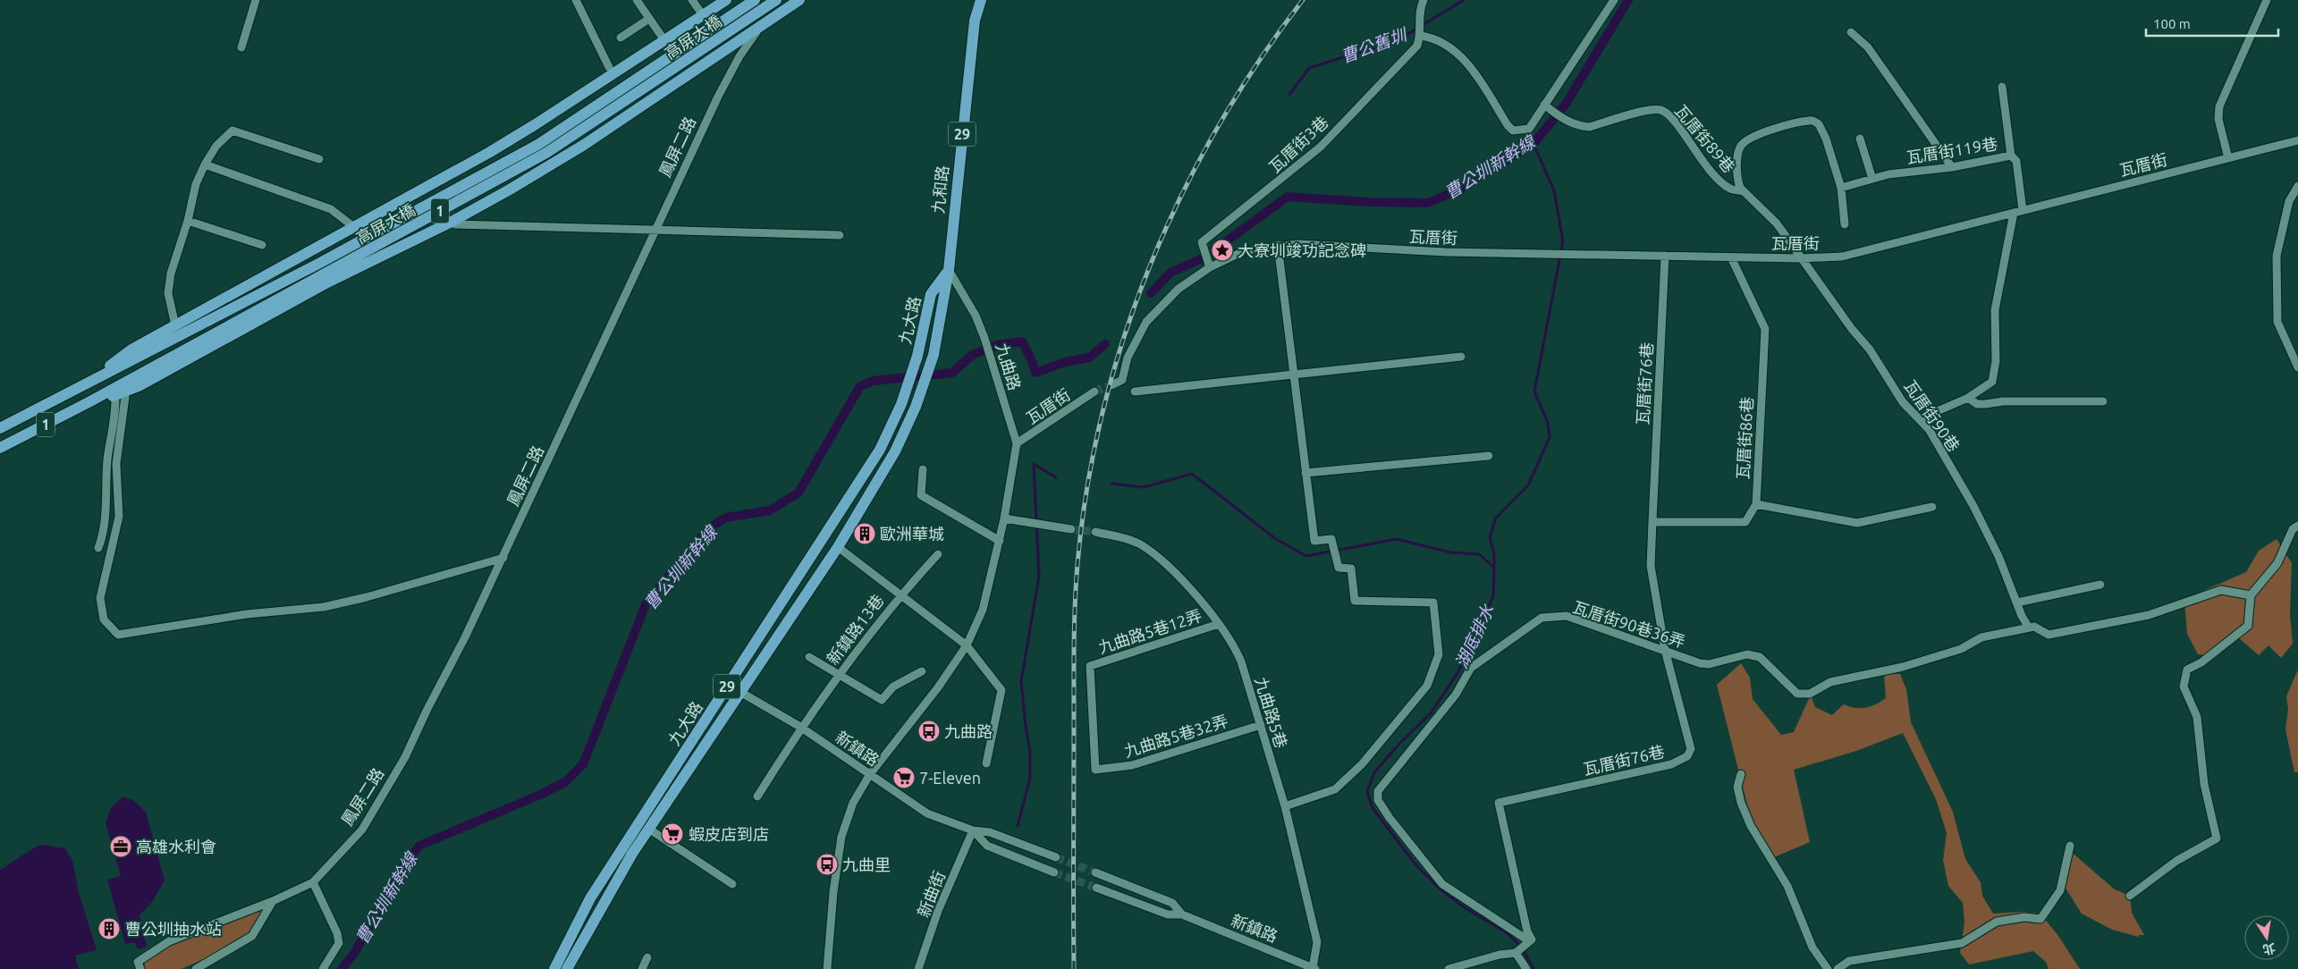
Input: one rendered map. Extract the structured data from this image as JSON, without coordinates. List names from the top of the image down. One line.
{"streets":{"main road":["高屏大橋","29","鳳屏二路","九和路","1","九大路"],"street":["瓦厝街89巷","瓦厝街3巷","瓦厝街119巷","瓦厝街","九曲路","瓦厝街76巷","瓦厝街90巷","瓦厝街86巷","瓦厝街90巷36弄","新鎮路13巷","九曲路5巷12弄","九曲路5巷","九曲路5巷32弄","新鎮路","新曲街"]},"crossings":[["高屏大橋","鳳屏二路"],["高屏大橋","1"],["瓦厝街89巷","瓦厝街119巷"],["瓦厝街89巷","瓦厝街"],["瓦厝街89巷","瓦厝街90巷"],["瓦厝街3巷","瓦厝街"],["瓦厝街119巷","瓦厝街"],["瓦厝街","九曲路"],["瓦厝街","瓦厝街76巷"],["瓦厝街","瓦厝街90巷"],["瓦厝街","瓦厝街86巷"],["九和路","九大路"],["九和路","九曲路"],["九大路","九曲路"],["九大路","新鎮路"],["九曲路","新鎮路"],["瓦厝街76巷","瓦厝街90巷36弄"],["瓦厝街90巷","瓦厝街90巷36弄"],["新鎮路13巷","新鎮路"],["九曲路5巷12弄","九曲路5巷"],["九曲路5巷12弄","九曲路5巷32弄"],["九曲路5巷","九曲路5巷32弄"],["九曲路5巷","新鎮路"],["新鎮路","新曲街"]],"water":["曹公舊圳","曹公圳新幹線","湖底排水"],"places":{"place":["大寮圳竣功記念碑"],"building":["歐洲華城","曹公圳抽水站"],"bus stop":["九曲路","九曲里"],"supermarket":["7-Eleven","蝦皮店到店"],"office":["高雄水利會"]},"scale_bar":"100 m","north":"bottom"}
